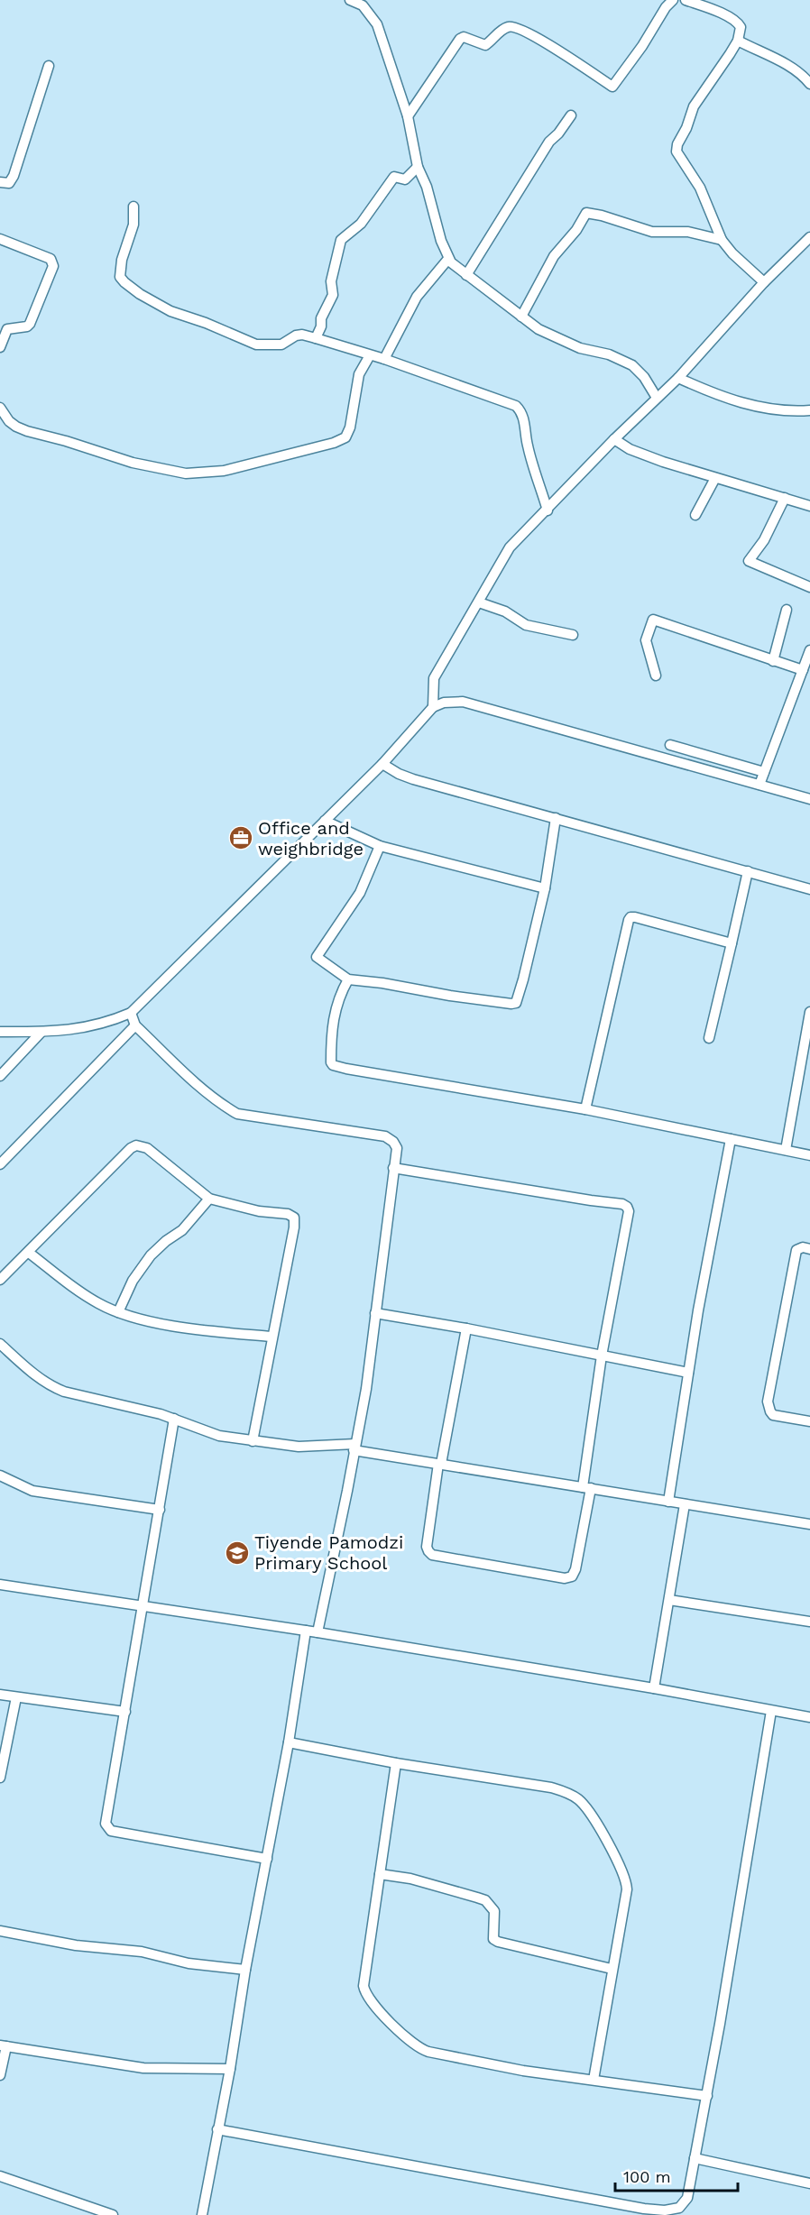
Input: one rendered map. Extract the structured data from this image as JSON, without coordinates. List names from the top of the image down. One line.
{"places":{"office":["Office and weighbridge"],"school or university":["Tiyende Pamodzi Primary School"]},"scale_bar":"100 m"}
